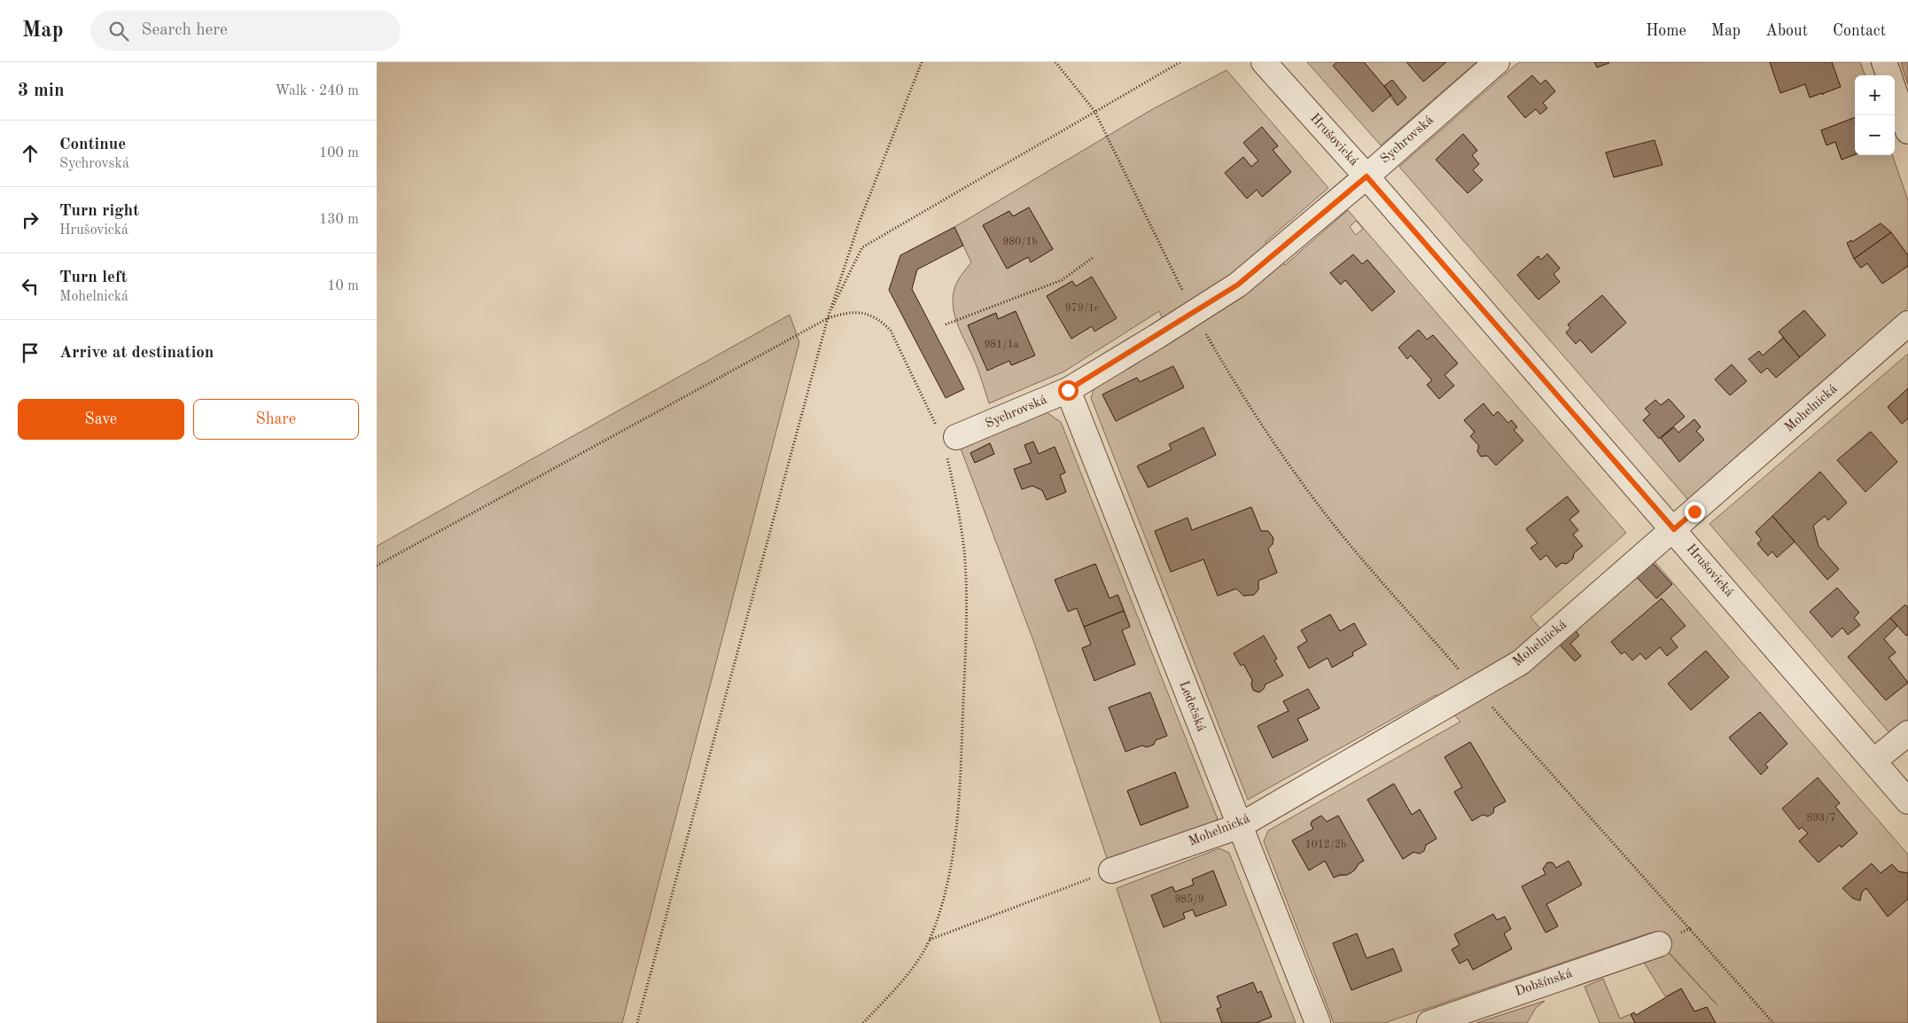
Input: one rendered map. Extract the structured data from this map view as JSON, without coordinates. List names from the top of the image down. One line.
{"streets":{"street":["Hrušovická","Sychrovská","Mohelnická","Ledečská","Dobšínská"]},"crossings":[["Hrušovická","Sychrovská"],["Hrušovická","Mohelnická"],["Sychrovská","Ledečská"],["Mohelnická","Ledečská"]],"house_numbers":["980/1b","979/1c","981/1a","893/7","1012/2b","985/9"],"page":{"header":"Map","search":"Search here","nav":["Home","Map","About","Contact"],"heading":["3 min","Walk · 240 m"],"map_buttons":["+","−"],"list":[["Continue","Sychrovská","100 m"],["Turn right","Hrušovická","130 m"],["Turn left","Mohelnická","10 m"],"Arrive at destination"],"buttons":["Save","Share"]}}
